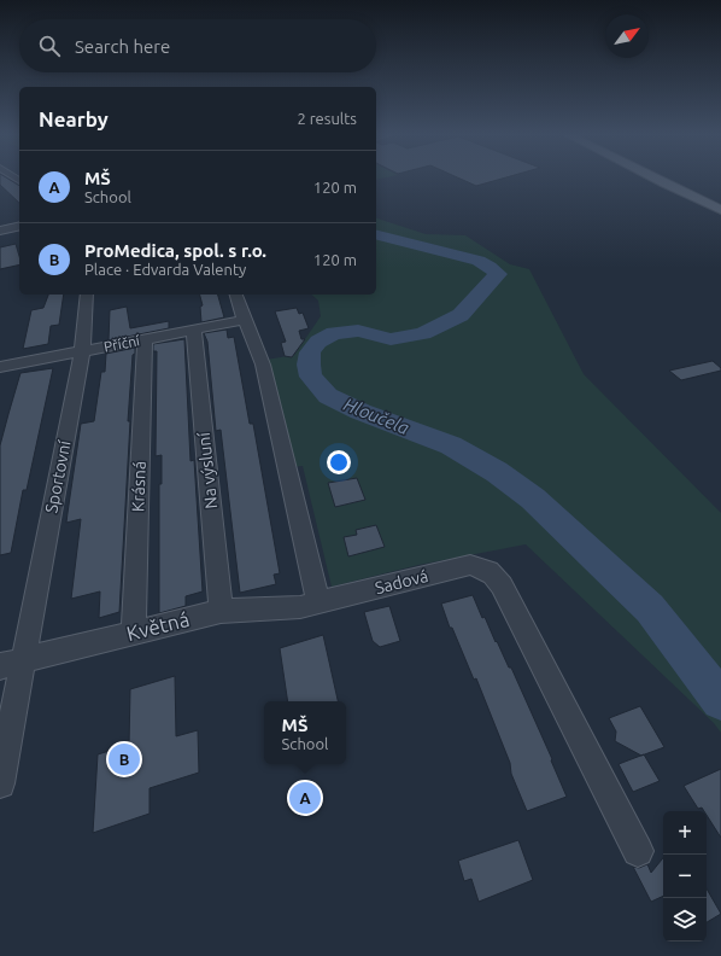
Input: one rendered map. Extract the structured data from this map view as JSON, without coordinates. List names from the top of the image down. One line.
{"streets":{"street":["Příční","Na výsluní","Sportovní","Krásná","Sadová","Květná"]},"crossings":[["Příční","Na výsluní"],["Příční","Sportovní"],["Příční","Krásná"],["Na výsluní","Květná"],["Sportovní","Květná"],["Krásná","Květná"],["Sadová","Květná"]],"water":["Hloučela"],"north":"top right","page":{"search":"Search here","heading":["Nearby","2 results"],"list":[{"mark":"A","name":"MŠ","note":"School","value":"120 m"},{"mark":"B","name":"ProMedica, spol. s r.o.","note":"Place · Edvarda Valenty","value":"120 m"}],"popup":["MŠ","School"],"pins":["B","A"],"map_buttons":["+","−"]}}
